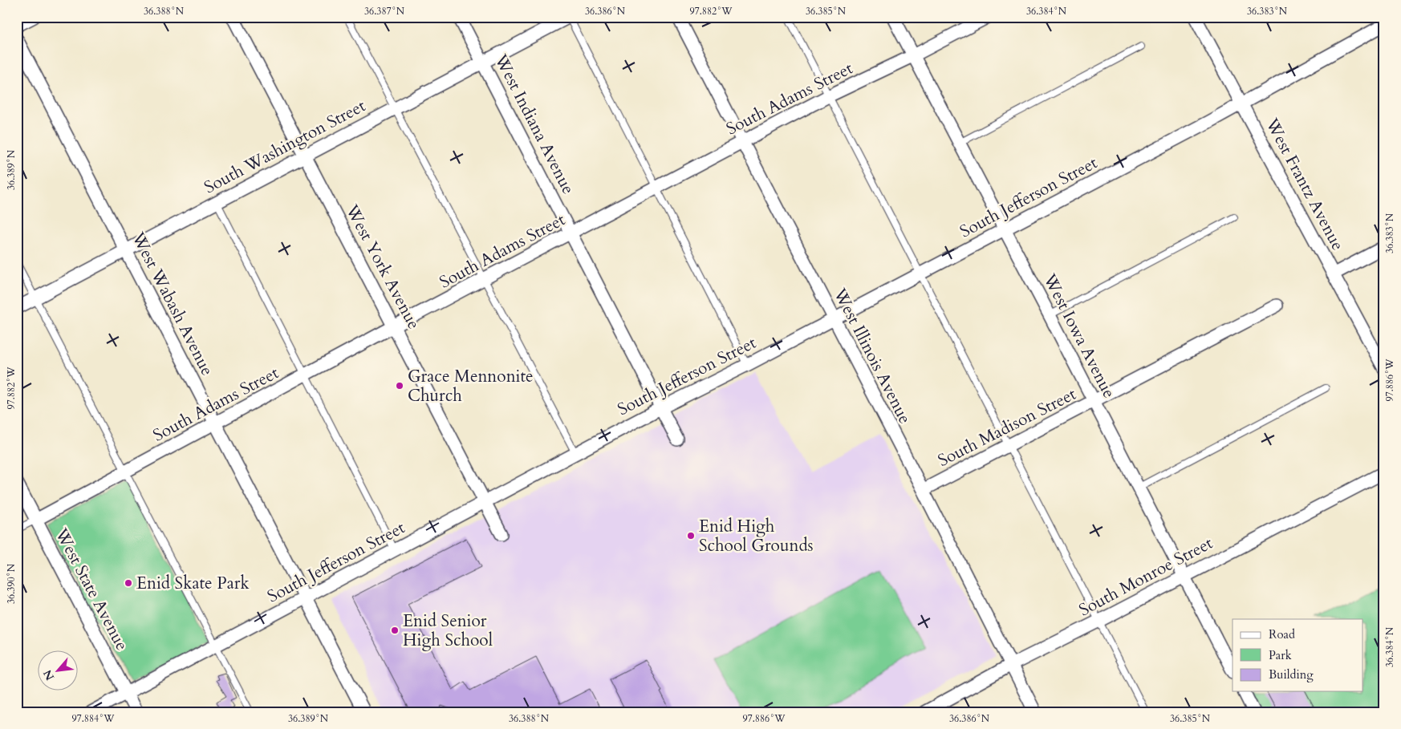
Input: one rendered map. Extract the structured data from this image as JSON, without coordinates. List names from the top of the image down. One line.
{"streets":{"street":["South Adams Street","West Indiana Avenue","South Washington Street","West Frantz Avenue","South Jefferson Street","West York Avenue","West Wabash Avenue","West Iowa Avenue","West Illinois Avenue","South Madison Street","South Monroe Street","West State Avenue"]},"crossings":[["South Adams Street","West Indiana Avenue"],["South Adams Street","West York Avenue"],["South Adams Street","West Wabash Avenue"],["South Adams Street","West Iowa Avenue"],["South Adams Street","West Illinois Avenue"],["South Adams Street","West State Avenue"],["West Indiana Avenue","South Washington Street"],["West Indiana Avenue","South Jefferson Street"],["South Washington Street","West York Avenue"],["South Washington Street","West Wabash Avenue"],["West Frantz Avenue","South Jefferson Street"],["South Jefferson Street","West York Avenue"],["South Jefferson Street","West Wabash Avenue"],["South Jefferson Street","West Iowa Avenue"],["South Jefferson Street","West Illinois Avenue"],["South Jefferson Street","West State Avenue"],["West Iowa Avenue","South Madison Street"],["West Iowa Avenue","South Monroe Street"],["West Illinois Avenue","South Madison Street"],["West Illinois Avenue","South Monroe Street"]],"places":["Grace Mennonite Church","Enid High School Grounds","Enid Skate Park","Enid Senior High School"],"legend":["Road","Park","Building"],"north":"bottom left","coordinates":["36.388°N","36.387°N","36.386°N","97.882°W","36.385°N","36.384°N","36.383°N","36.389°N","97.886°W","36.390°N","97.884°W"]}
